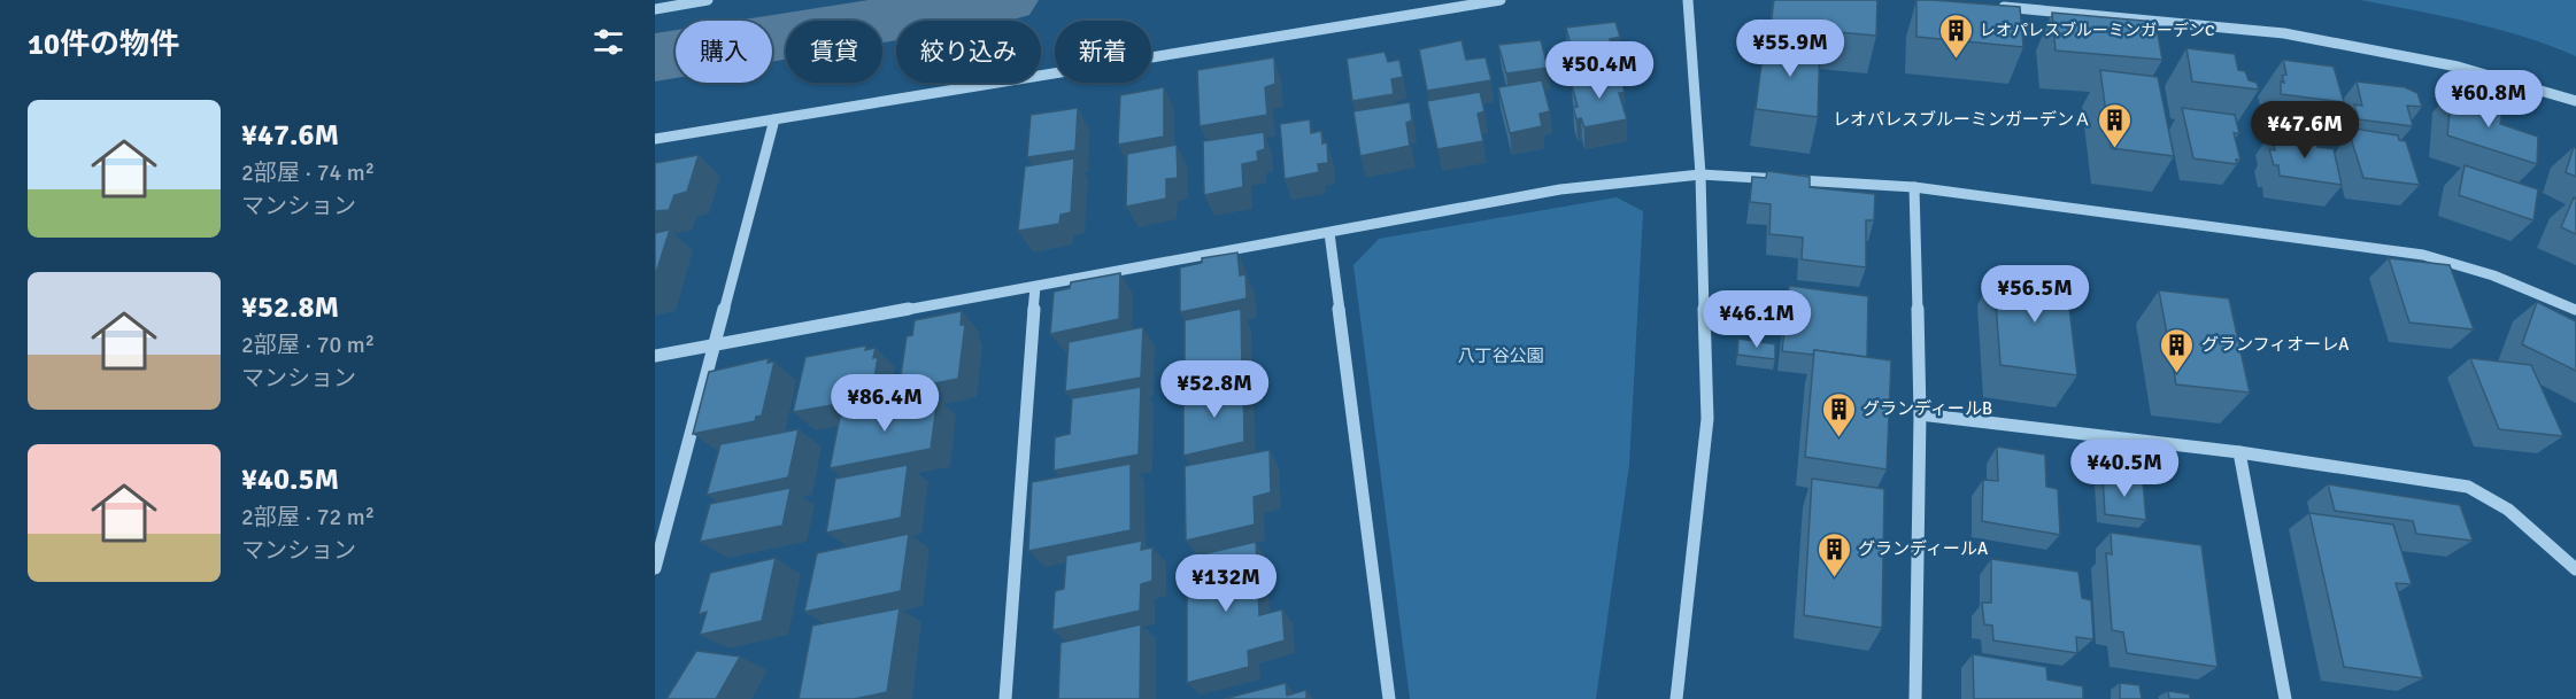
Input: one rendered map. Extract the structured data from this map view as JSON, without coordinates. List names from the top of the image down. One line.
{"parks":["八丁谷公園"],"places":{"building":["レオパレスブルーミンガーデンC","レオパレスブルーミンガーデンＡ","グランフィオーレA","グランディールB","グランディールA"]},"page":{"heading":"10件の物件","price":["¥55.9M","¥50.4M","¥60.8M","¥47.6M","¥56.5M","¥46.1M","¥52.8M","¥86.4M","¥40.5M","¥132M"],"chip":["購入","賃貸","絞り込み","新着"],"list":[{"name":"¥47.6M","note":"2部屋 · 74 m² · マンション"},{"name":"¥52.8M","note":"2部屋 · 70 m² · マンション"},{"name":"¥40.5M","note":"2部屋 · 72 m² · マンション"}]}}
